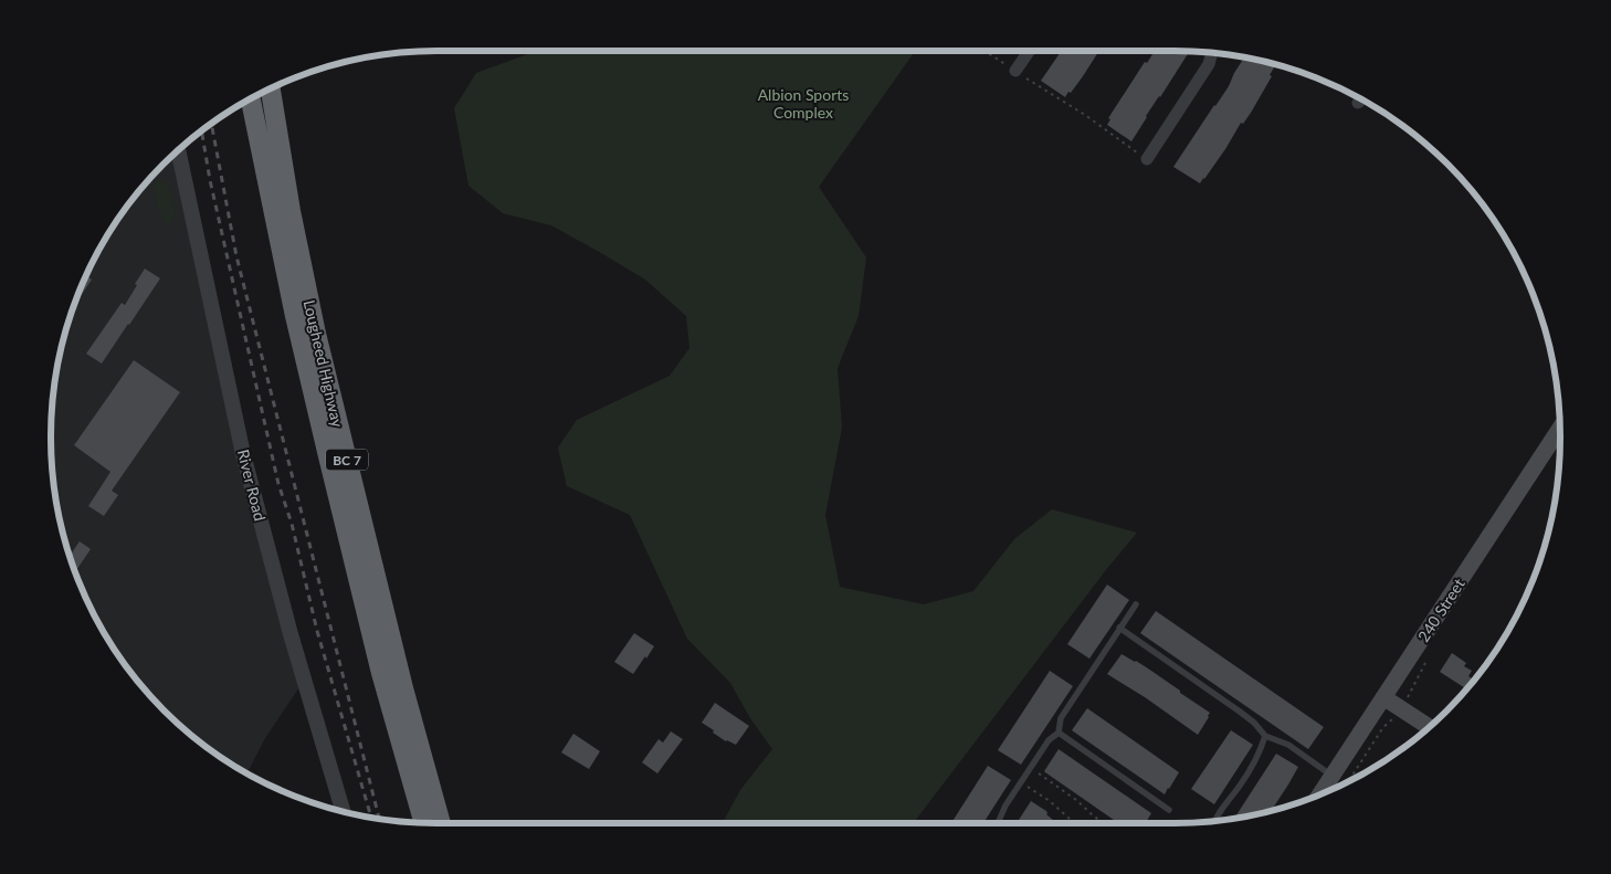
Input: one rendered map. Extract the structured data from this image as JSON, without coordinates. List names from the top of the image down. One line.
{"streets":{"highway":["Lougheed Highway","BC 7"],"main road":["240 Street"],"street":["River Road"]},"parks":["Albion Sports Complex"]}
